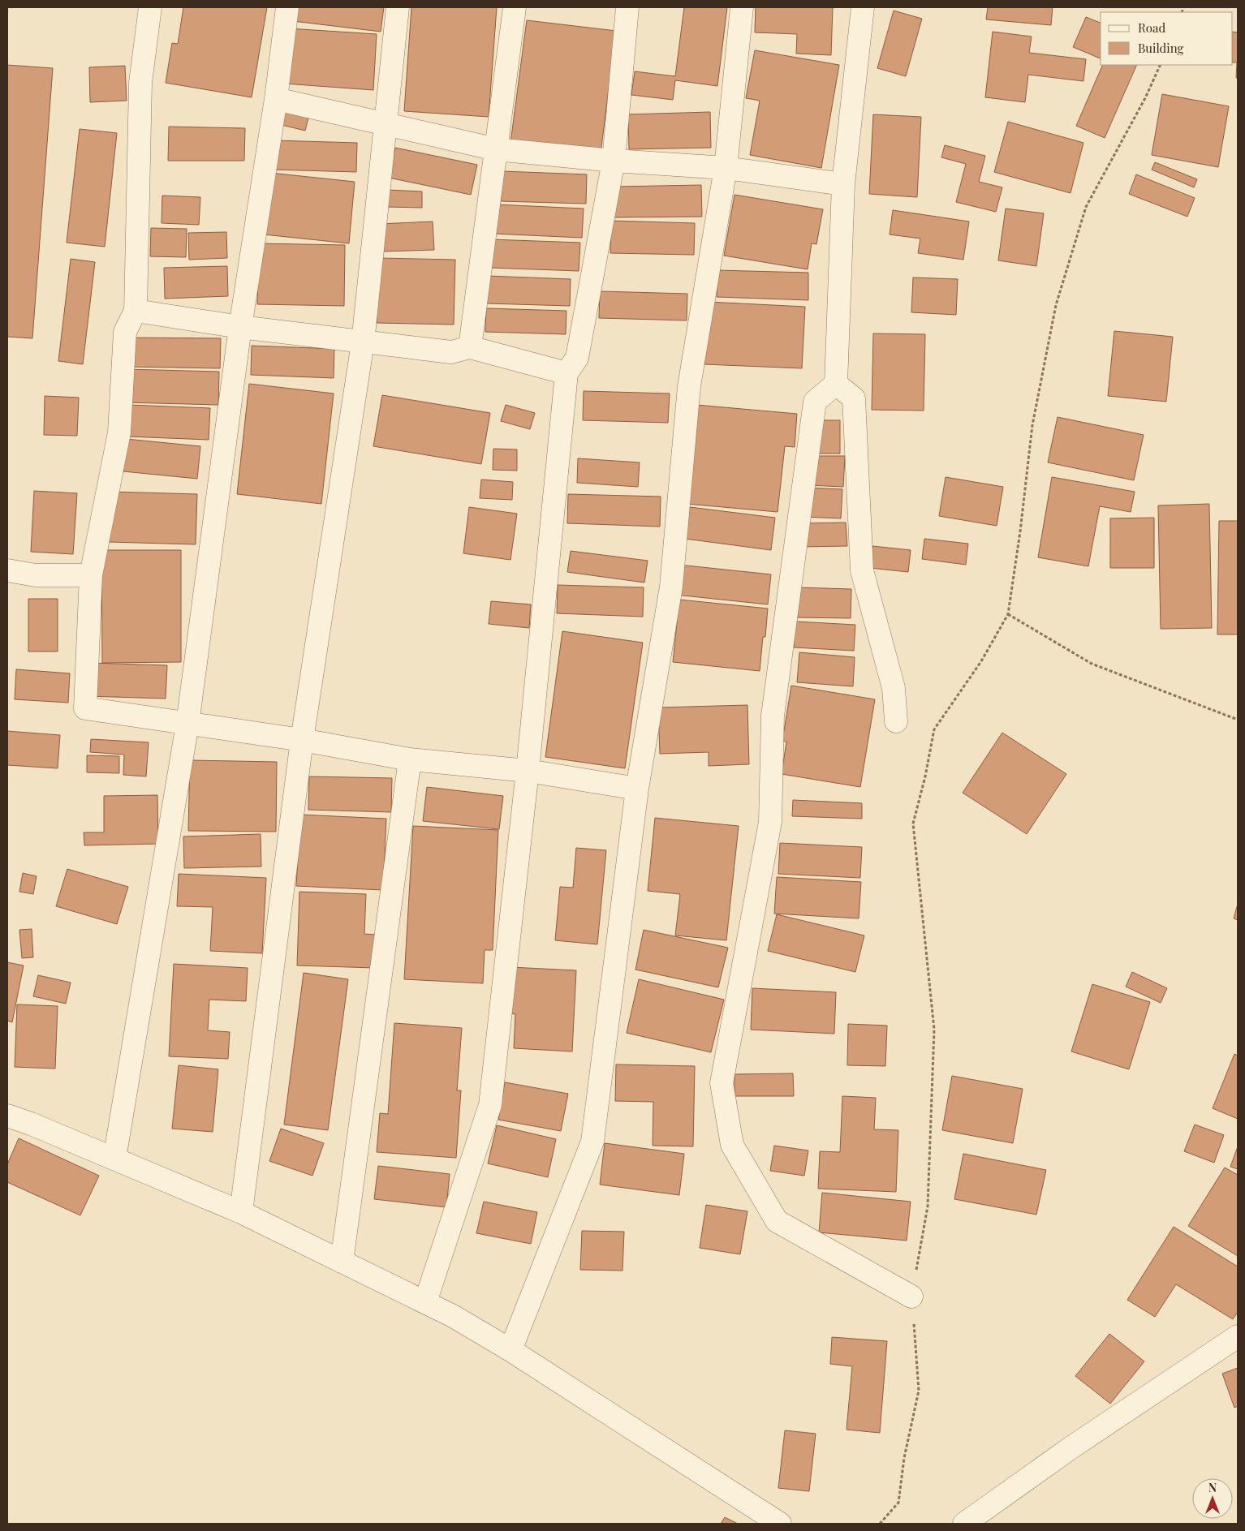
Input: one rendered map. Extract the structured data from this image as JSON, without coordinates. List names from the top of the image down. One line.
{"legend":["Road","Building"],"north":"top"}
